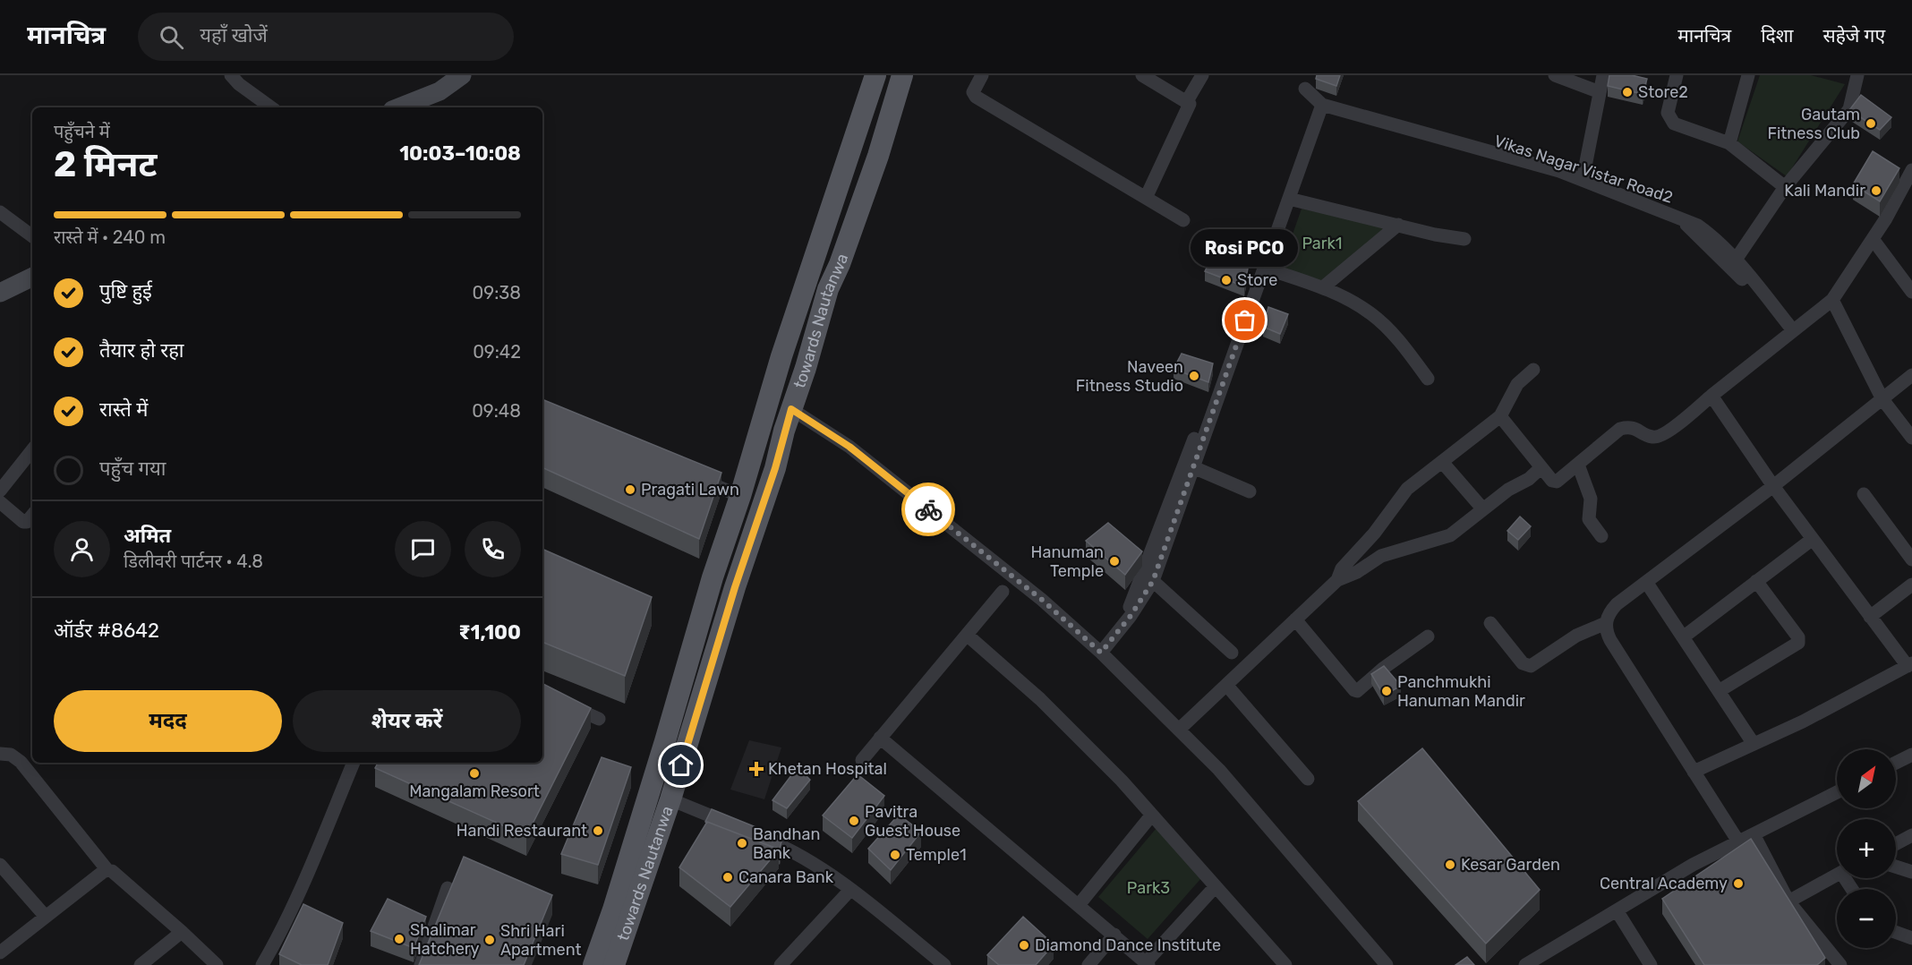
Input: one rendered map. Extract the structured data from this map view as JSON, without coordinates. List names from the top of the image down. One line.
{"streets":{"main road":["towards Nautanwa"],"street":["Vikas Nagar Vistar Road2"]},"parks":["Park1","Park3"],"places":{"other":["Store2","Gautam Fitness Club","Kali Mandir","Store","Rosi PCO","Naveen Fitness Studio","Pragati Lawn","Hanuman Temple","Panchmukhi Hanuman Mandir","Mangalam Resort","Pavitra Guest House","Handi Restaurant","Bandhan Bank","Temple1","Kesar Garden","Canara Bank","Central Academy","Shalimar Hatchery","Shri Hari Apartment","Diamond Dance Institute"],"health":["Khetan Hospital"]},"north":"top right","page":{"header":"मानचित्र","search":"यहाँ खोजें","nav":["मानचित्र","दिशा","सहेजे गए"],"heading":["2 मिनट","पहुँचने में","10:03–10:08"],"panel":["अमित","डिलीवरी पार्टनर · 4.8","ऑर्डर #8642","₹1,100"],"bar":"रास्ते में · 240 m","bubble":"Rosi PCO","list":[["पुष्टि हुई","09:38"],["तैयार हो रहा","09:42"],["रास्ते में","09:48"],"पहुँच गया"],"buttons":["मदद","शेयर करें"],"map_buttons":["+","−"]}}
